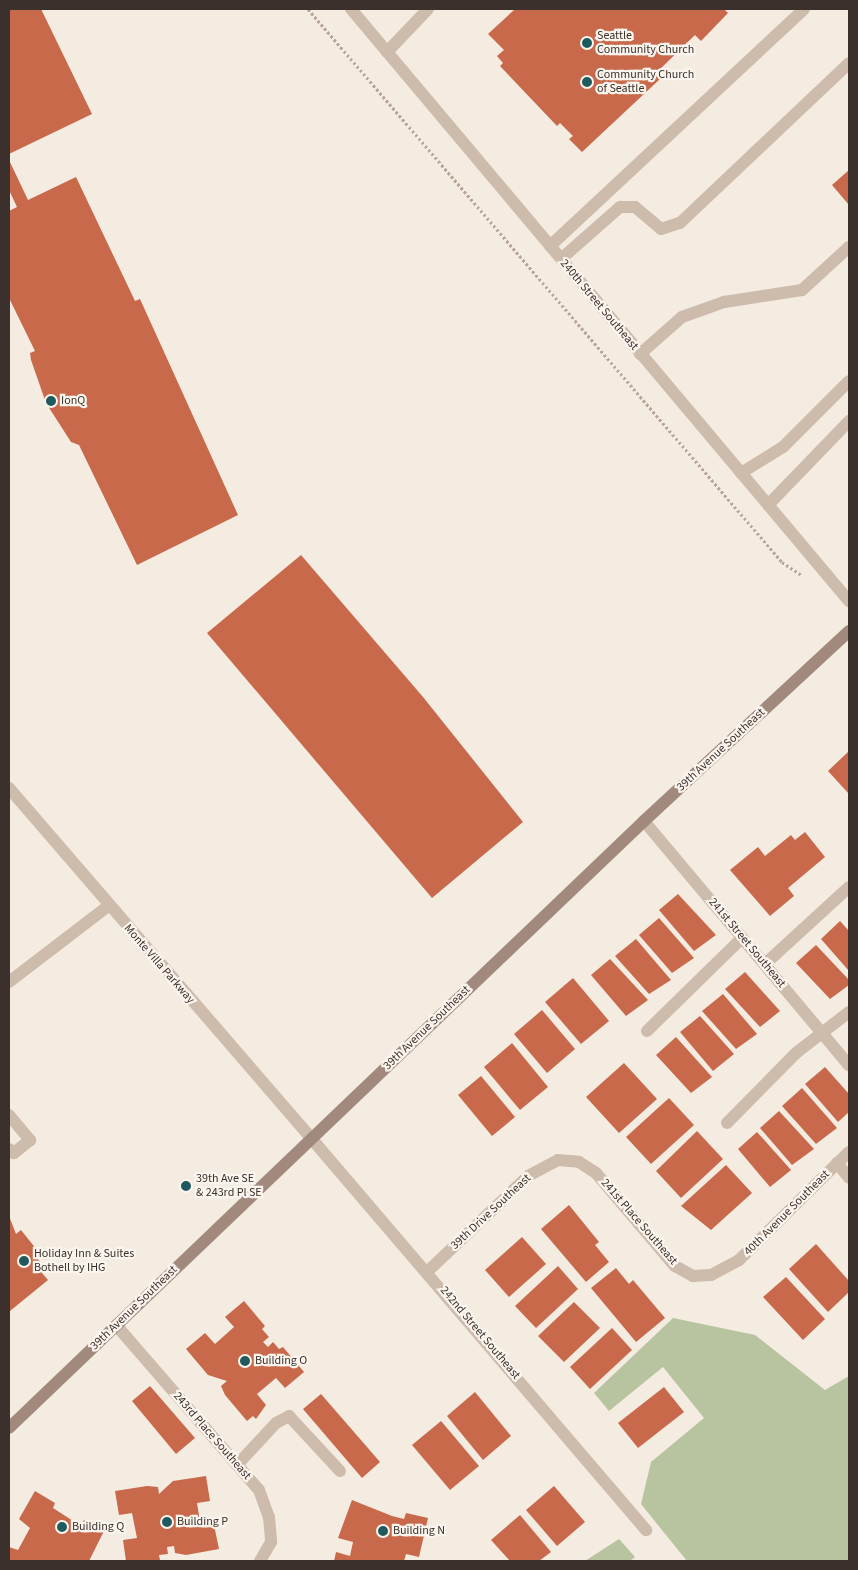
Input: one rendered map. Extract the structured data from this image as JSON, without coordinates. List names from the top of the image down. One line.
{"streets":{"main road":["39th Avenue Southeast"],"street":["240th Street Southeast","241st Street Southeast","Monte Villa Parkway","39th Drive Southeast","40th Avenue Southeast","241st Place Southeast","242nd Street Southeast","243rd Place Southeast"]},"crossings":[["39th Avenue Southeast","241st Street Southeast"],["39th Avenue Southeast","Monte Villa Parkway"],["39th Avenue Southeast","242nd Street Southeast"],["39th Avenue Southeast","243rd Place Southeast"],["Monte Villa Parkway","242nd Street Southeast"],["39th Drive Southeast","241st Place Southeast"],["39th Drive Southeast","242nd Street Southeast"],["40th Avenue Southeast","241st Place Southeast"]],"places":["Seattle Community Church","Community Church of Seattle","IonQ","39th Ave SE & 243rd Pl SE","Holiday Inn & Suites Bothell by IHG","Building O","Building P","Building Q","Building N"]}
